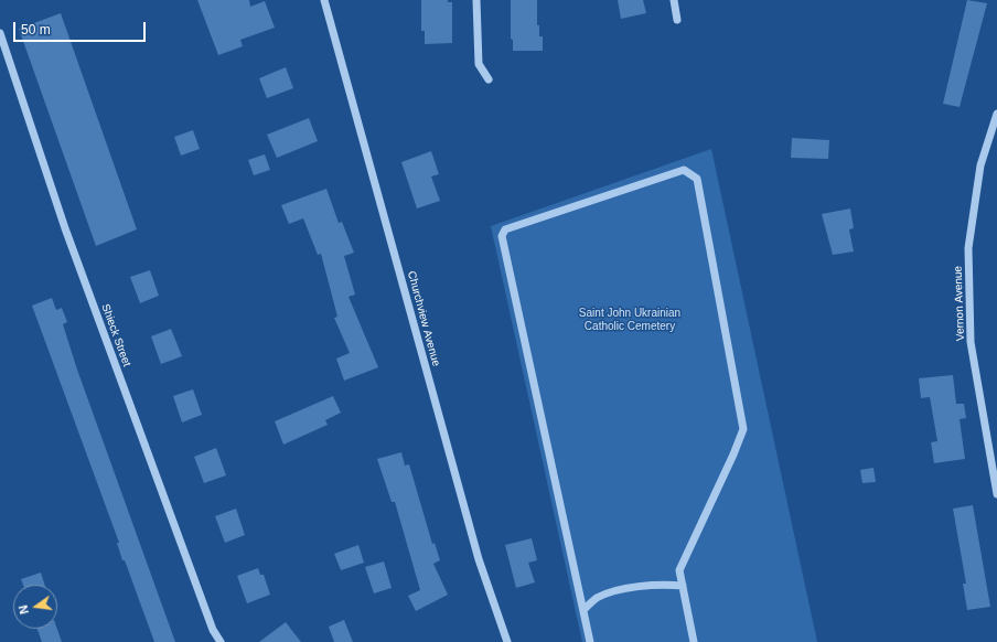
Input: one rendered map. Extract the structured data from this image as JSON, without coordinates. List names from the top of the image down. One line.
{"streets":{"street":["Vernon Avenue","Churchview Avenue","Shieck Street"]},"parks":["Saint John Ukrainian Catholic Cemetery"],"scale_bar":"50 m","north":"left"}
